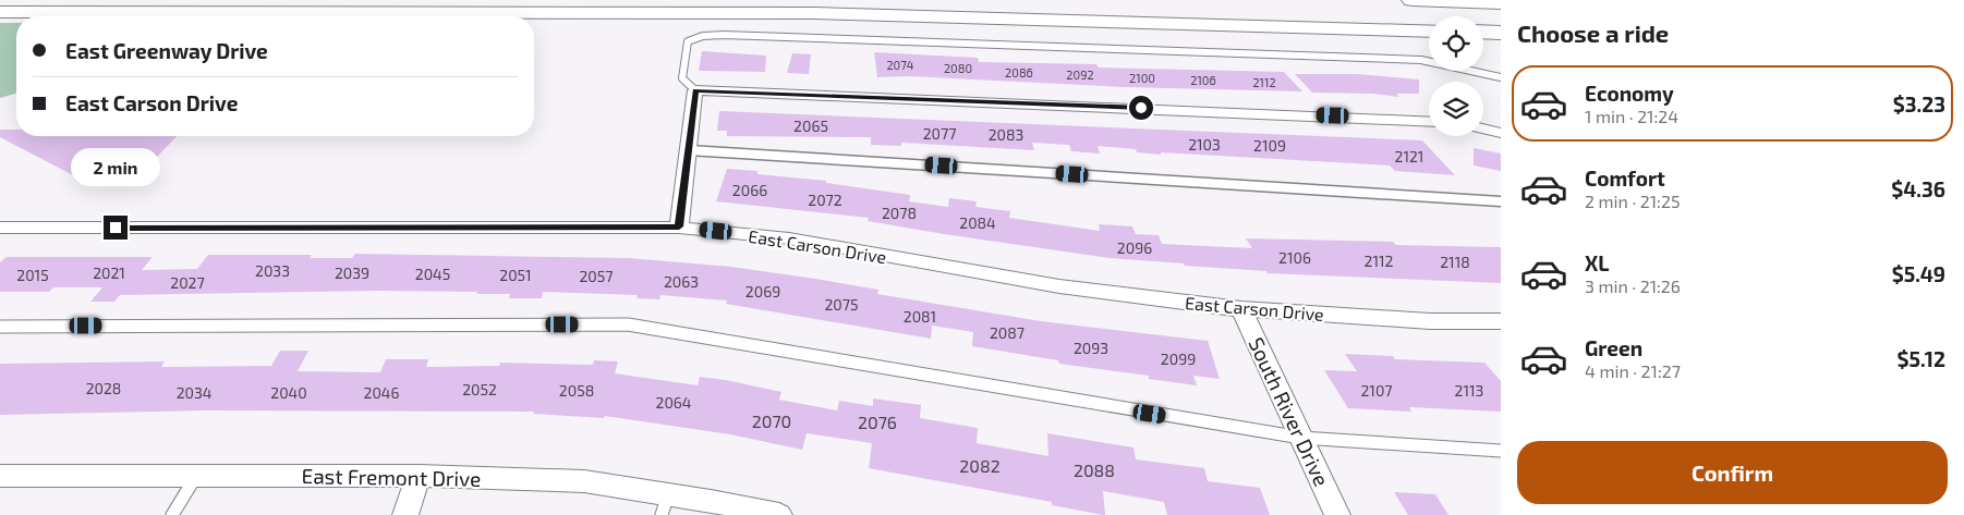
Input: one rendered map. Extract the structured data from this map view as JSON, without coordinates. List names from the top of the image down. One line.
{"streets":{"street":["East Carson Drive","South River Drive","East Fremont Drive"]},"crossings":[["East Carson Drive","South River Drive"]],"house_numbers":["2074","2080","2086","2092","2100","2106","2112","2065","2077","2083","2103","2109","2121","2066","2072","2078","2084","2096","2106","2112","2118","2033","2021","2039","2045","2015","2051","2057","2063","2027","2069","2075","2081","2087","2093","2099","2028","2052","2058","2107","2113","2034","2040","2046","2064","2070","2076","2082","2088"],"page":{"heading":"Choose a ride","banner":["East Greenway Drive","East Carson Drive"],"list":[{"name":"Economy","note":"1 min · 21:24","value":"$3.23"},{"name":"Comfort","note":"2 min · 21:25","value":"$4.36"},{"name":"XL","note":"3 min · 21:26","value":"$5.49"},{"name":"Green","note":"4 min · 21:27","value":"$5.12"}],"bubble":"2 min","buttons":"Confirm"}}
